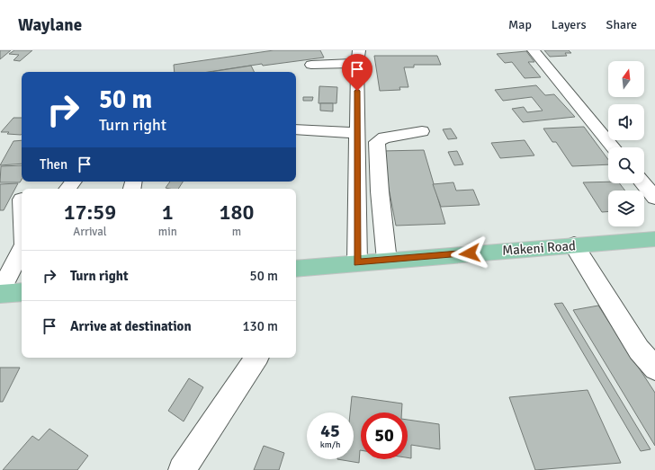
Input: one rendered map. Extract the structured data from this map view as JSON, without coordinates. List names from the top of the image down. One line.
{"streets":{"main road":["Makeni Road"]},"north":"top","page":{"header":"Waylane","nav":["Map","Layers","Share"],"turn":["50 m","Turn right"],"then":"Then","eta":["17:59","Arrival","1","min","180","m"],"list":[{"name":"Turn right","value":"50 m"},{"name":"Arrive at destination","value":"130 m"}],"speed":"45 km/h","limit":"50"}}
